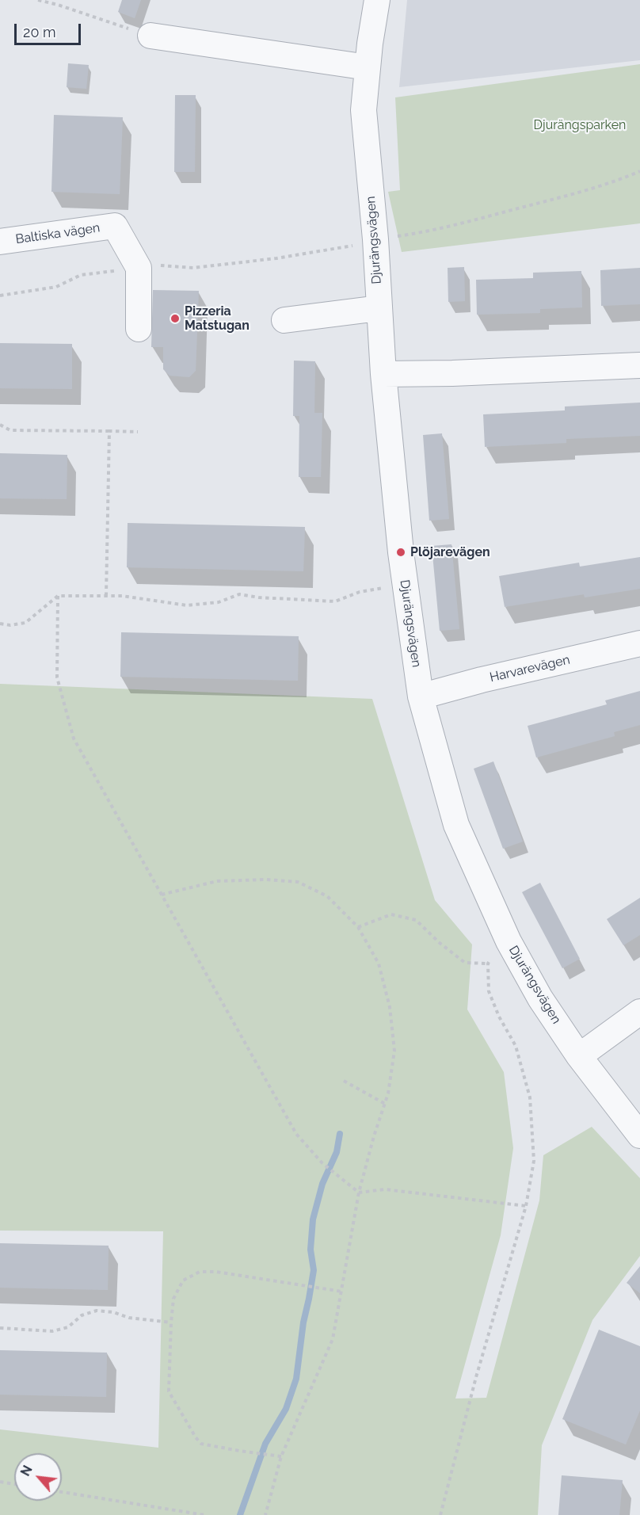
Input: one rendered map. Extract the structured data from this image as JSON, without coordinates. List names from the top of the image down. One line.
{"streets":{"street":["Baltiska vägen","Djurängsvägen","Harvarevägen"]},"crossings":[["Djurängsvägen","Harvarevägen"]],"parks":["Djurängsparken"],"places":["Pizzeria Matstugan","Plöjarevägen"],"scale_bar":"20 m","north":"top left"}
